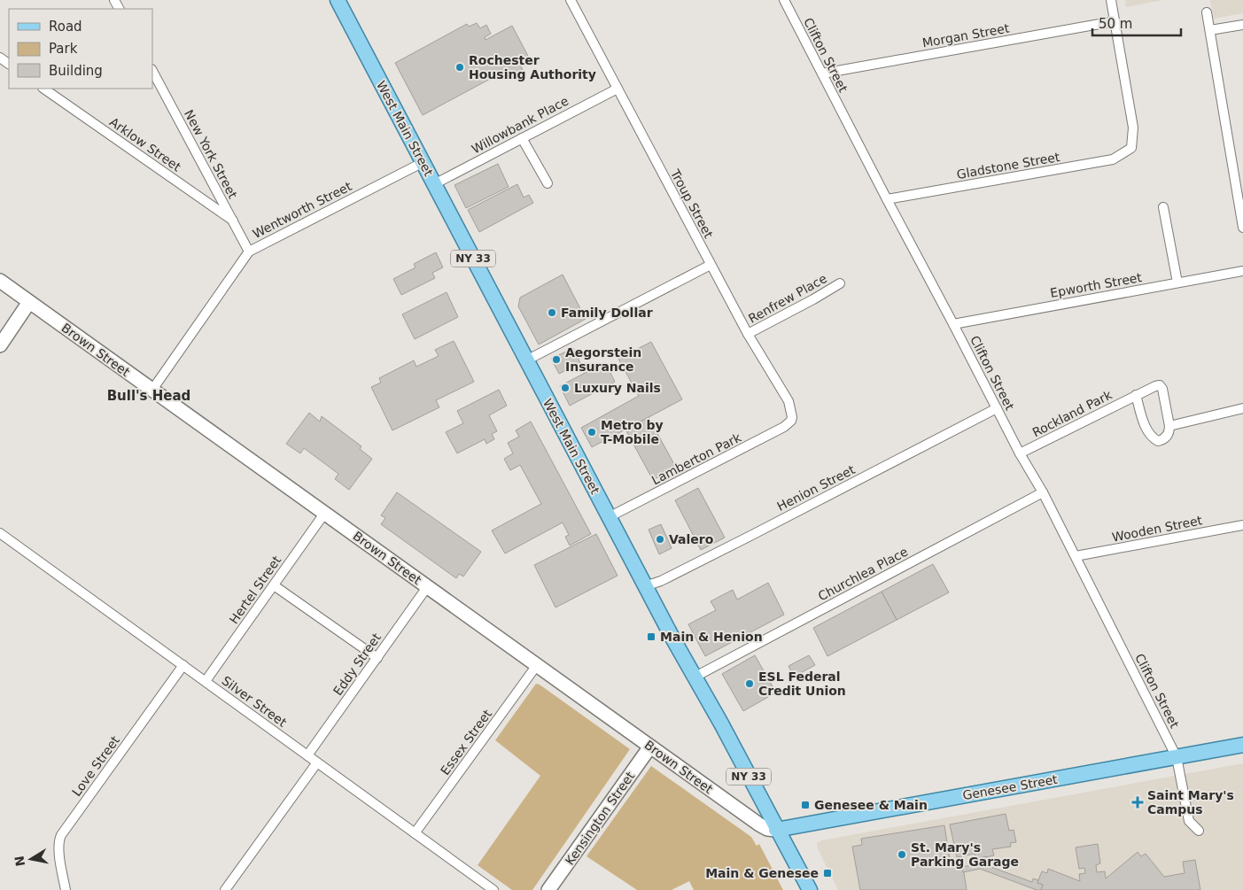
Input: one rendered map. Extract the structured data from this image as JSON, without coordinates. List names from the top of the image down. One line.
{"streets":{"main road":["West Main Street","NY 33","Brown Street","Genesee Street","Kensington Street"],"street":["Morgan Street","Clifton Street","Willowbank Place","Arklow Street","New York Street","Gladstone Street","Troup Street","Wentworth Street","Epworth Street","Renfrew Place","Rockland Park","Lamberton Park","Henion Street","Wooden Street","Churchlea Place","Hertel Street","Eddy Street","Silver Street","Essex Street","Love Street"]},"crossings":[["Morgan Street","Clifton Street"],["Morgan Street","Gladstone Street"],["Clifton Street","Gladstone Street"],["Clifton Street","Epworth Street"],["Clifton Street","Rockland Park"],["Clifton Street","Henion Street"],["Clifton Street","Wooden Street"],["Clifton Street","Churchlea Place"],["Clifton Street","Genesee Street"],["Willowbank Place","West Main Street"],["Willowbank Place","Troup Street"],["West Main Street","Wentworth Street"],["West Main Street","Brown Street"],["West Main Street","Lamberton Park"],["West Main Street","Henion Street"],["West Main Street","Churchlea Place"],["West Main Street","Genesee Street"],["Arklow Street","New York Street"],["New York Street","Wentworth Street"],["Troup Street","Renfrew Place"],["Troup Street","Lamberton Park"],["Wentworth Street","Brown Street"],["Brown Street","Hertel Street"],["Brown Street","Eddy Street"],["Brown Street","Essex Street"],["Brown Street","Genesee Street"],["Brown Street","Kensington Street"],["Hertel Street","Silver Street"],["Eddy Street","Silver Street"],["Silver Street","Essex Street"],["Silver Street","Love Street"]],"districts":["Bull's Head"],"places":{"other":["Rochester Housing Authority","Family Dollar","Aegorstein Insurance","Luxury Nails","Metro by T-Mobile","Valero","ESL Federal Credit Union","St. Mary's Parking Garage"],"transit":["Main & Henion","Genesee & Main","Main & Genesee"],"health":["Saint Mary's Campus"]},"legend":["Road","Park","Building"],"scale_bar":"50 m","north":"left"}
